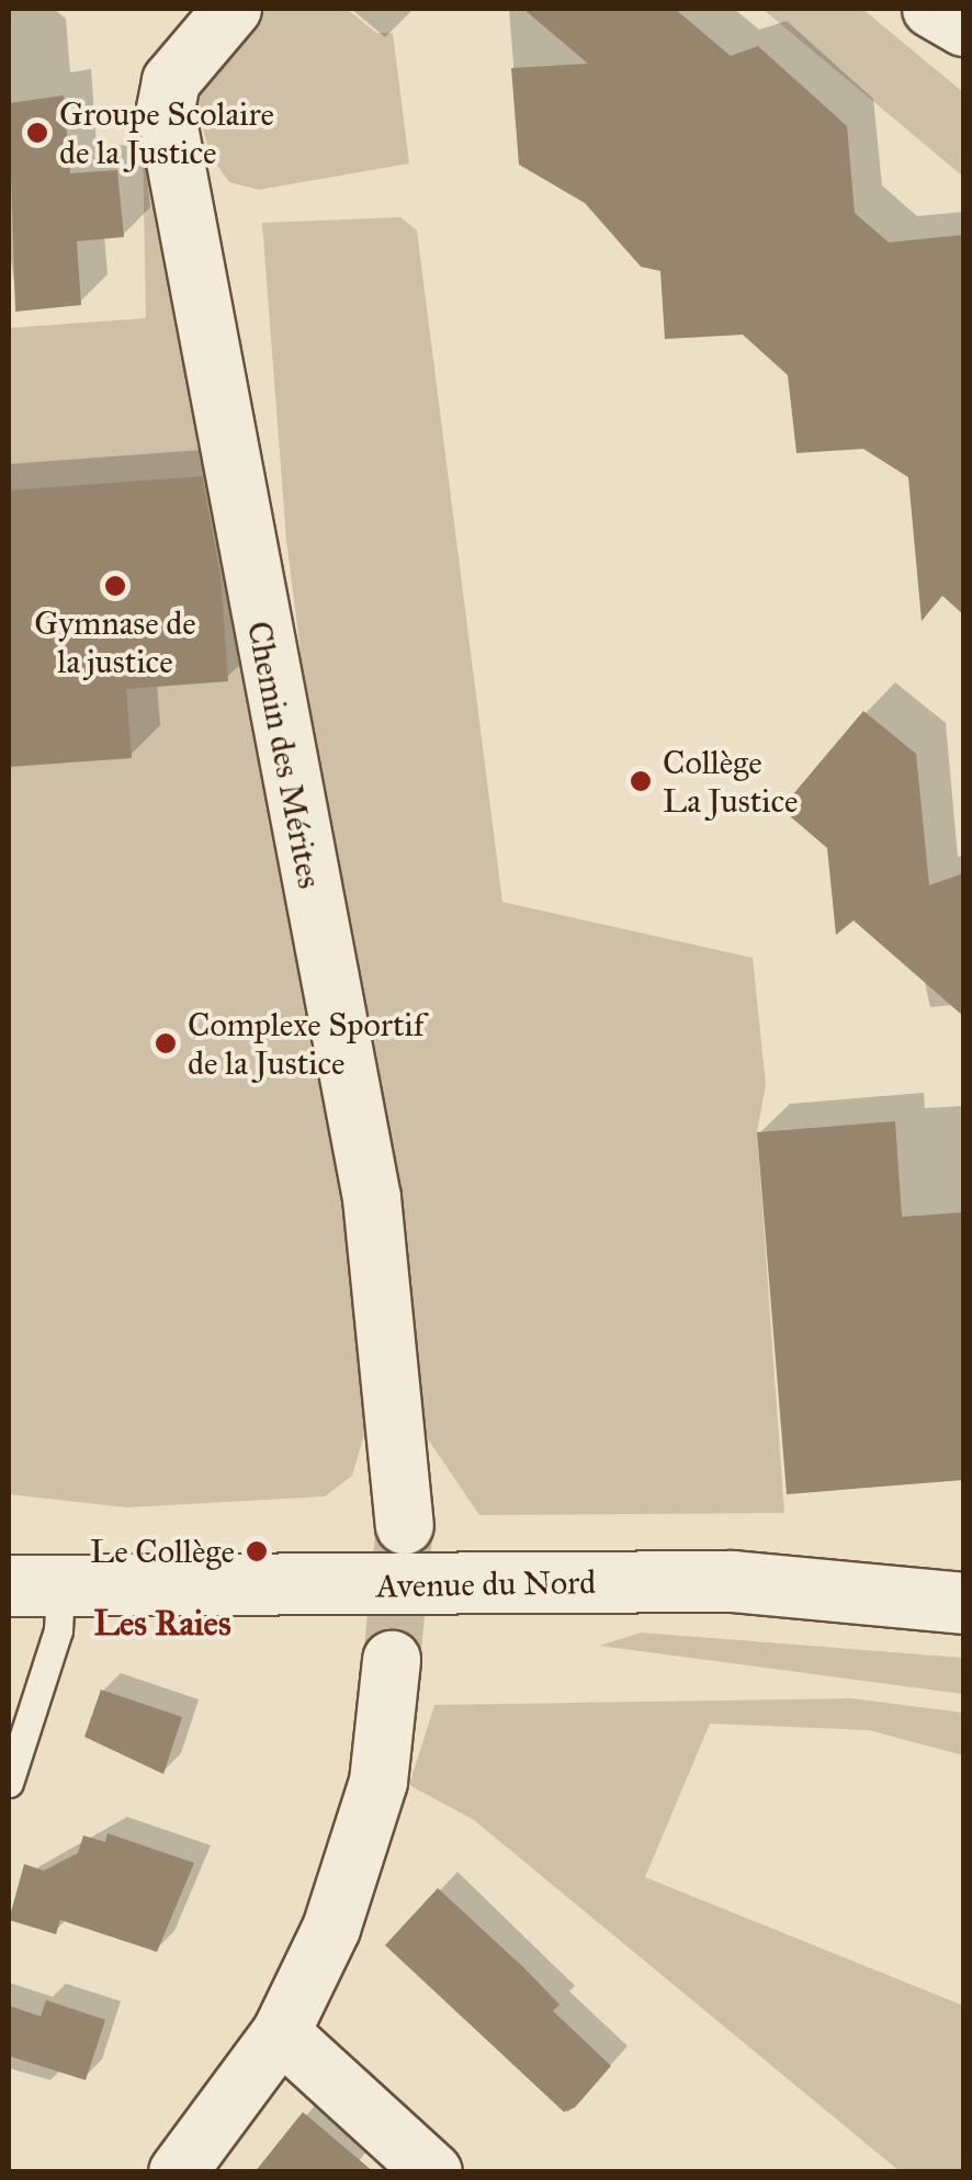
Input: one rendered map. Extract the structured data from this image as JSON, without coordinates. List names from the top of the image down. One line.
{"streets":{"street":["Chemin des Mérites","Avenue du Nord"]},"districts":["Les Raies"],"places":["Groupe Scolaire de la Justice","Gymnase de la justice","Collège La Justice","Complexe Sportif de la Justice","Le Collège"]}
